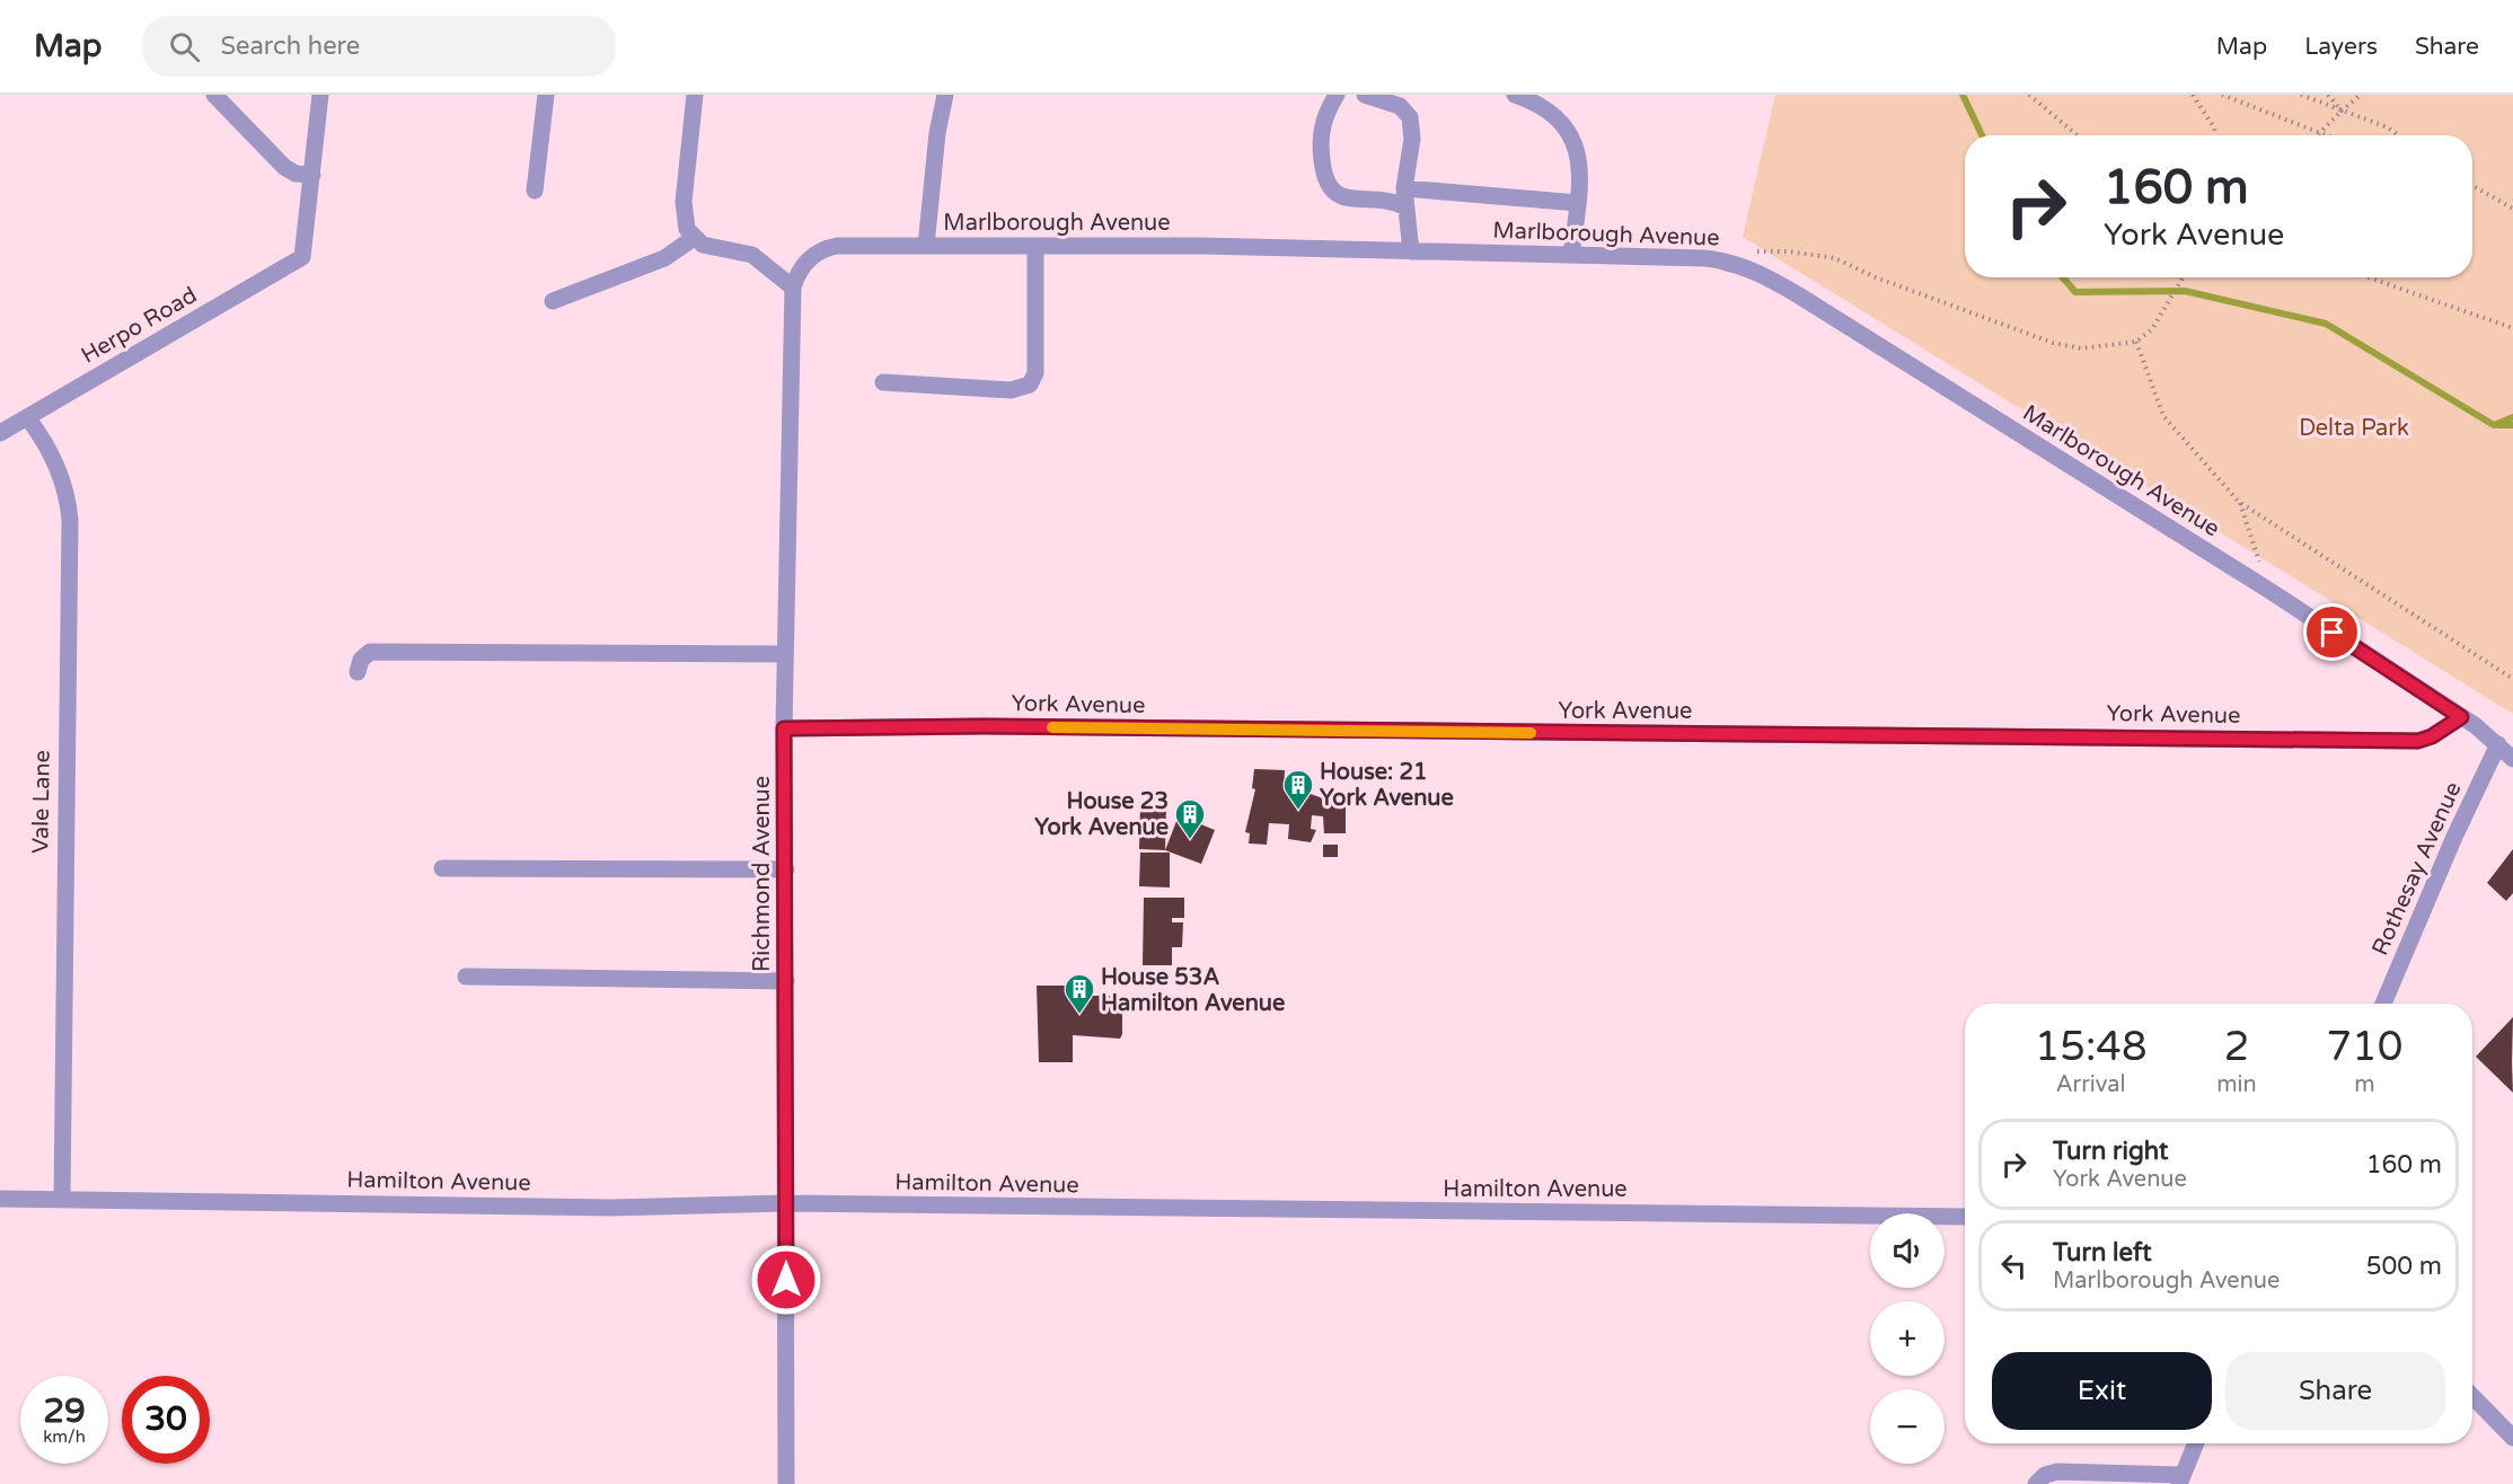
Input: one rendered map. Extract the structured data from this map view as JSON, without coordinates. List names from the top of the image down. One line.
{"streets":{"street":["Marlborough Avenue","Herpo Road","York Avenue","Vale Lane","Rothesay Avenue","Richmond Avenue","Hamilton Avenue"]},"crossings":[["Marlborough Avenue","York Avenue"],["Marlborough Avenue","Rothesay Avenue"],["Marlborough Avenue","Richmond Avenue"],["Herpo Road","Vale Lane"],["York Avenue","Richmond Avenue"],["Vale Lane","Hamilton Avenue"],["Richmond Avenue","Hamilton Avenue"]],"parks":["Delta Park"],"places":{"building":["House: 21 York Avenue","House 23 York Avenue","House 53A Hamilton Avenue"]},"page":{"header":"Map","search":"Search here","nav":["Map","Layers","Share"],"turn":["160 m","York Avenue"],"eta":["15:48","Arrival","2","min","710","m"],"list":[{"name":"Turn right","note":"York Avenue","value":"160 m"},{"name":"Turn left","note":"Marlborough Avenue","value":"500 m"}],"map_buttons":["+","−"],"buttons":["Exit","Share"],"speed":"29 km/h","limit":"30"}}
